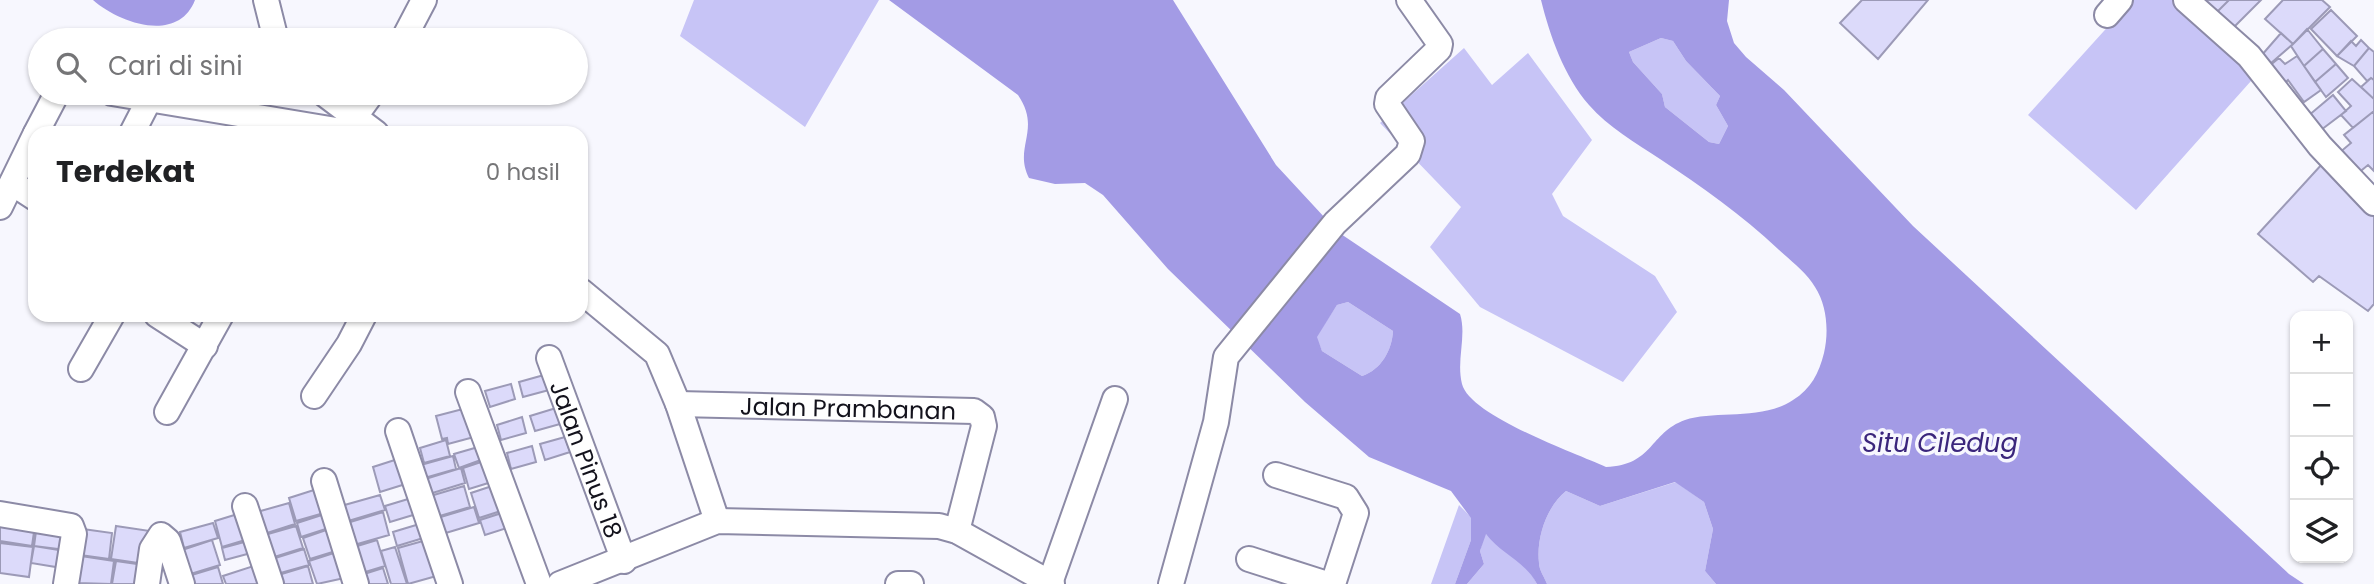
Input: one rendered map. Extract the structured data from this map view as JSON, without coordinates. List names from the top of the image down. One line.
{"streets":{"street":["Jalan Prambanan","Jalan Pinus 18"]},"water":["Situ Ciledug"],"page":{"search":"Cari di sini","heading":["Terdekat","0 hasil"],"map_buttons":["+","−"]}}
